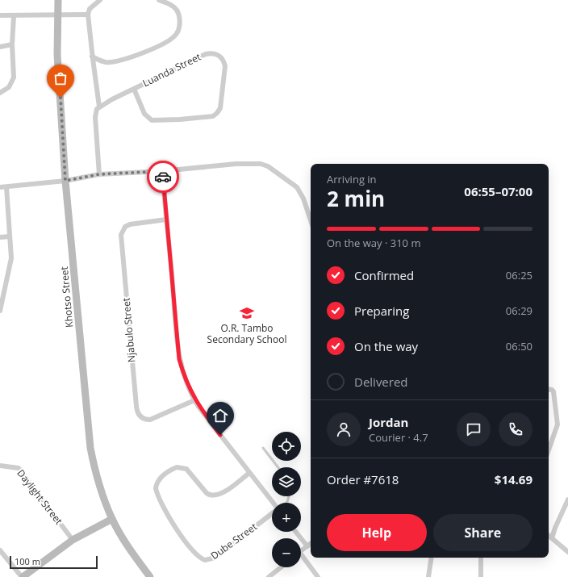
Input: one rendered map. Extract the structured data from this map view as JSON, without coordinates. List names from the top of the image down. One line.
{"streets":{"street":["Luanda Street","Khotso Street","Njabulo Street","Daylight Street","Dube Street"]},"places":{"school or university":["O.R. Tambo Secondary School"]},"scale_bar":"100 m","page":{"heading":["2 min","Arriving in","06:55–07:00"],"panel":["Jordan","Courier · 4.7","Order #7618","$14.69"],"bar":"On the way · 310 m","list":[["Confirmed","06:25"],["Preparing","06:29"],["On the way","06:50"],"Delivered"],"map_buttons":["+","−"],"buttons":["Help","Share"],"scale":"100 m"}}
